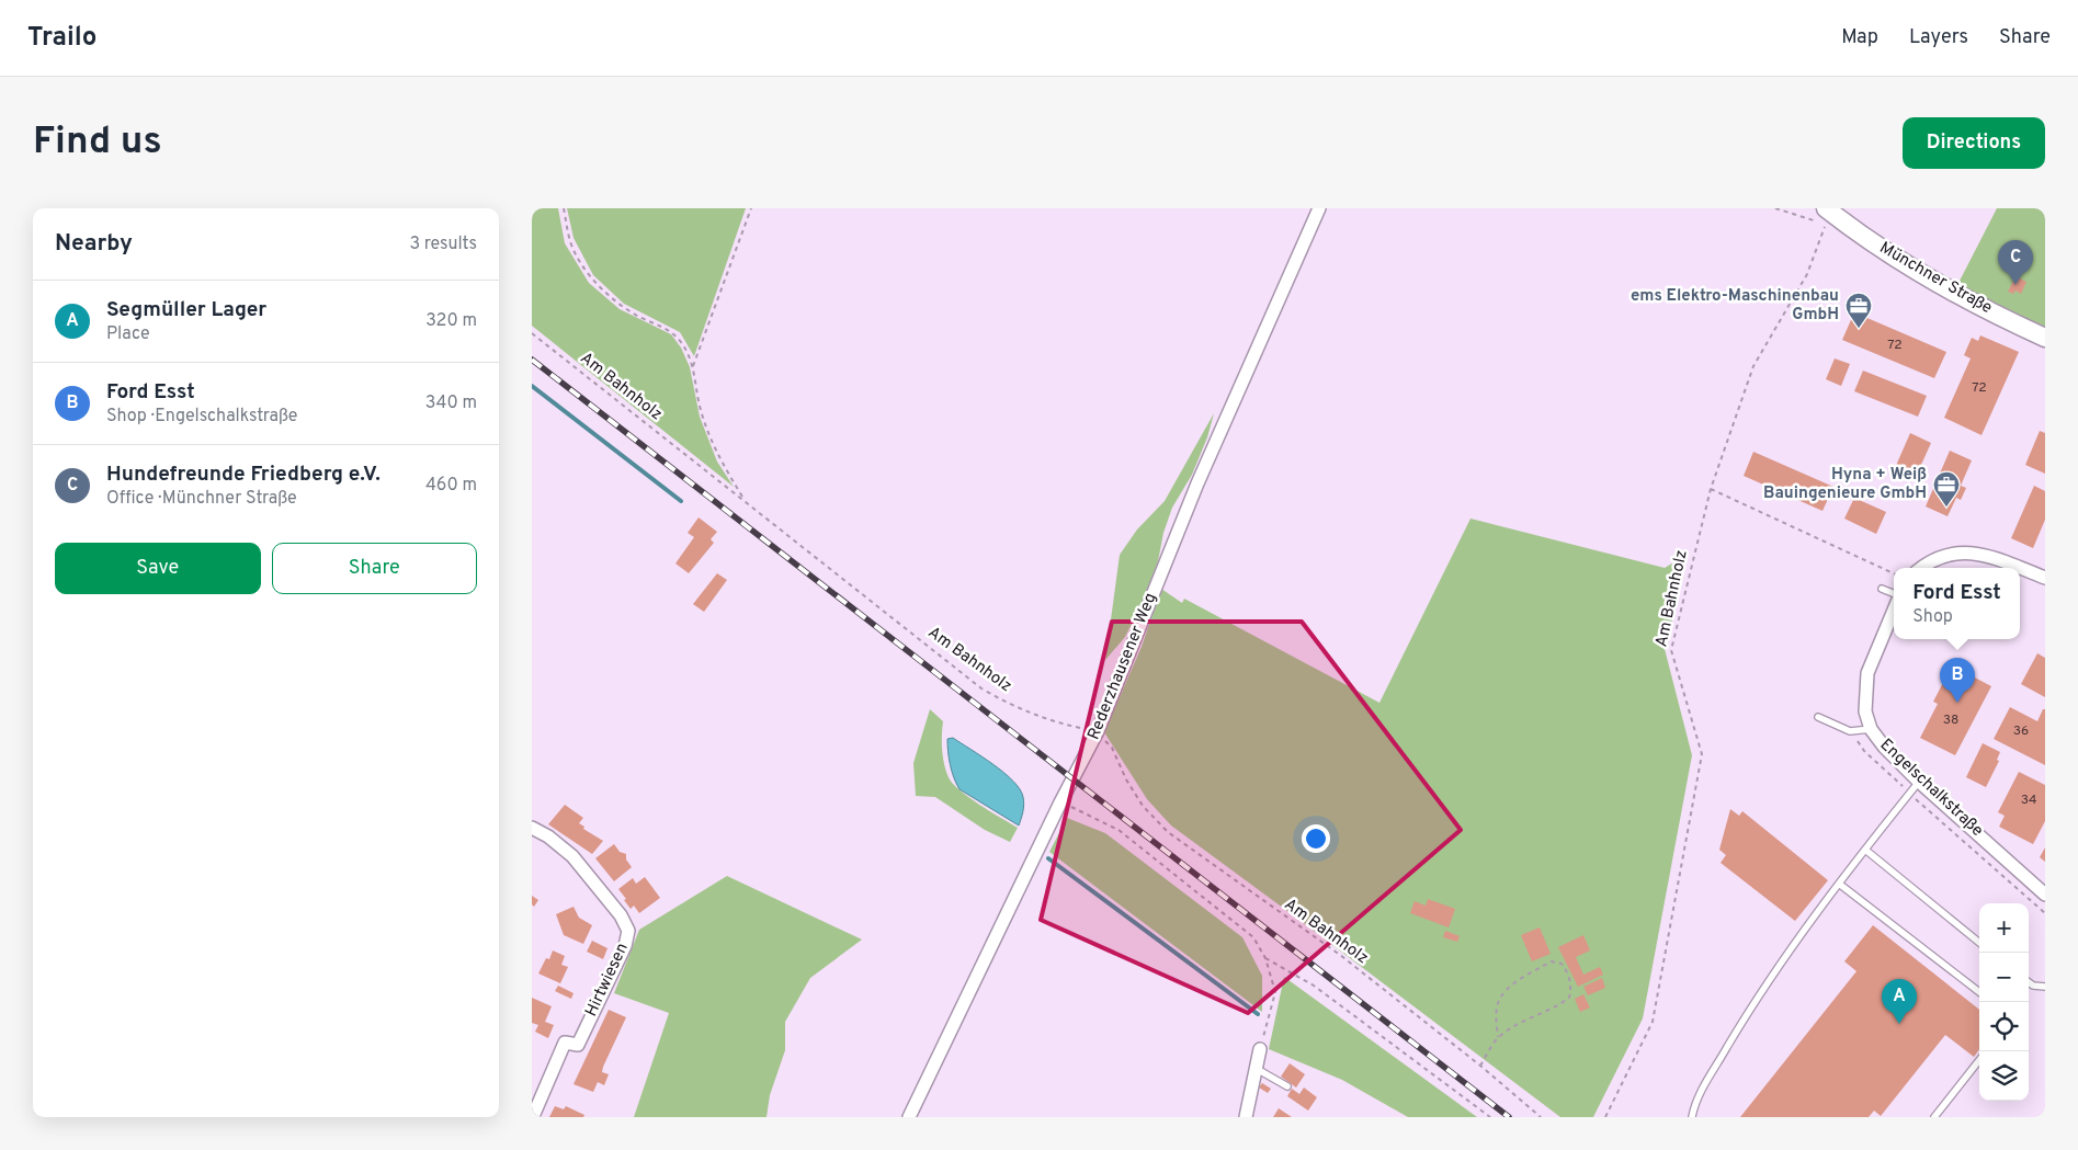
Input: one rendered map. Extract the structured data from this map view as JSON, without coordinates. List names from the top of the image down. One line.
{"streets":{"main road":["Münchner Straße"],"street":["Rederzhausener Weg","Engelschalkstraße","Hirtwiesen"],"path":["Am Bahnholz"]},"crossings":[["Münchner Straße","Am Bahnholz"],["Am Bahnholz","Rederzhausener Weg"]],"places":{"office":["ems Elektro-Maschinenbau GmbH","Hyna + Weiß Bauingenieure GmbH"]},"house_numbers":["72","72","38","36","34"],"page":{"header":"Trailo","nav":["Map","Layers","Share"],"buttons":["Directions",["Save","Share"]],"title":"Find us","heading":["Nearby","3 results"],"pins":["C","B","A"],"list":[{"mark":"A","name":"Segmüller Lager","note":"Place","value":"320 m"},{"mark":"B","name":"Ford Esst","note":"Shop · Engelschalkstraße","value":"340 m"},{"mark":"C","name":"Hundefreunde Friedberg e.V.","note":"Office · Münchner Straße","value":"460 m"}],"popup":["Ford Esst","Shop"],"map_buttons":["+","−"]}}
